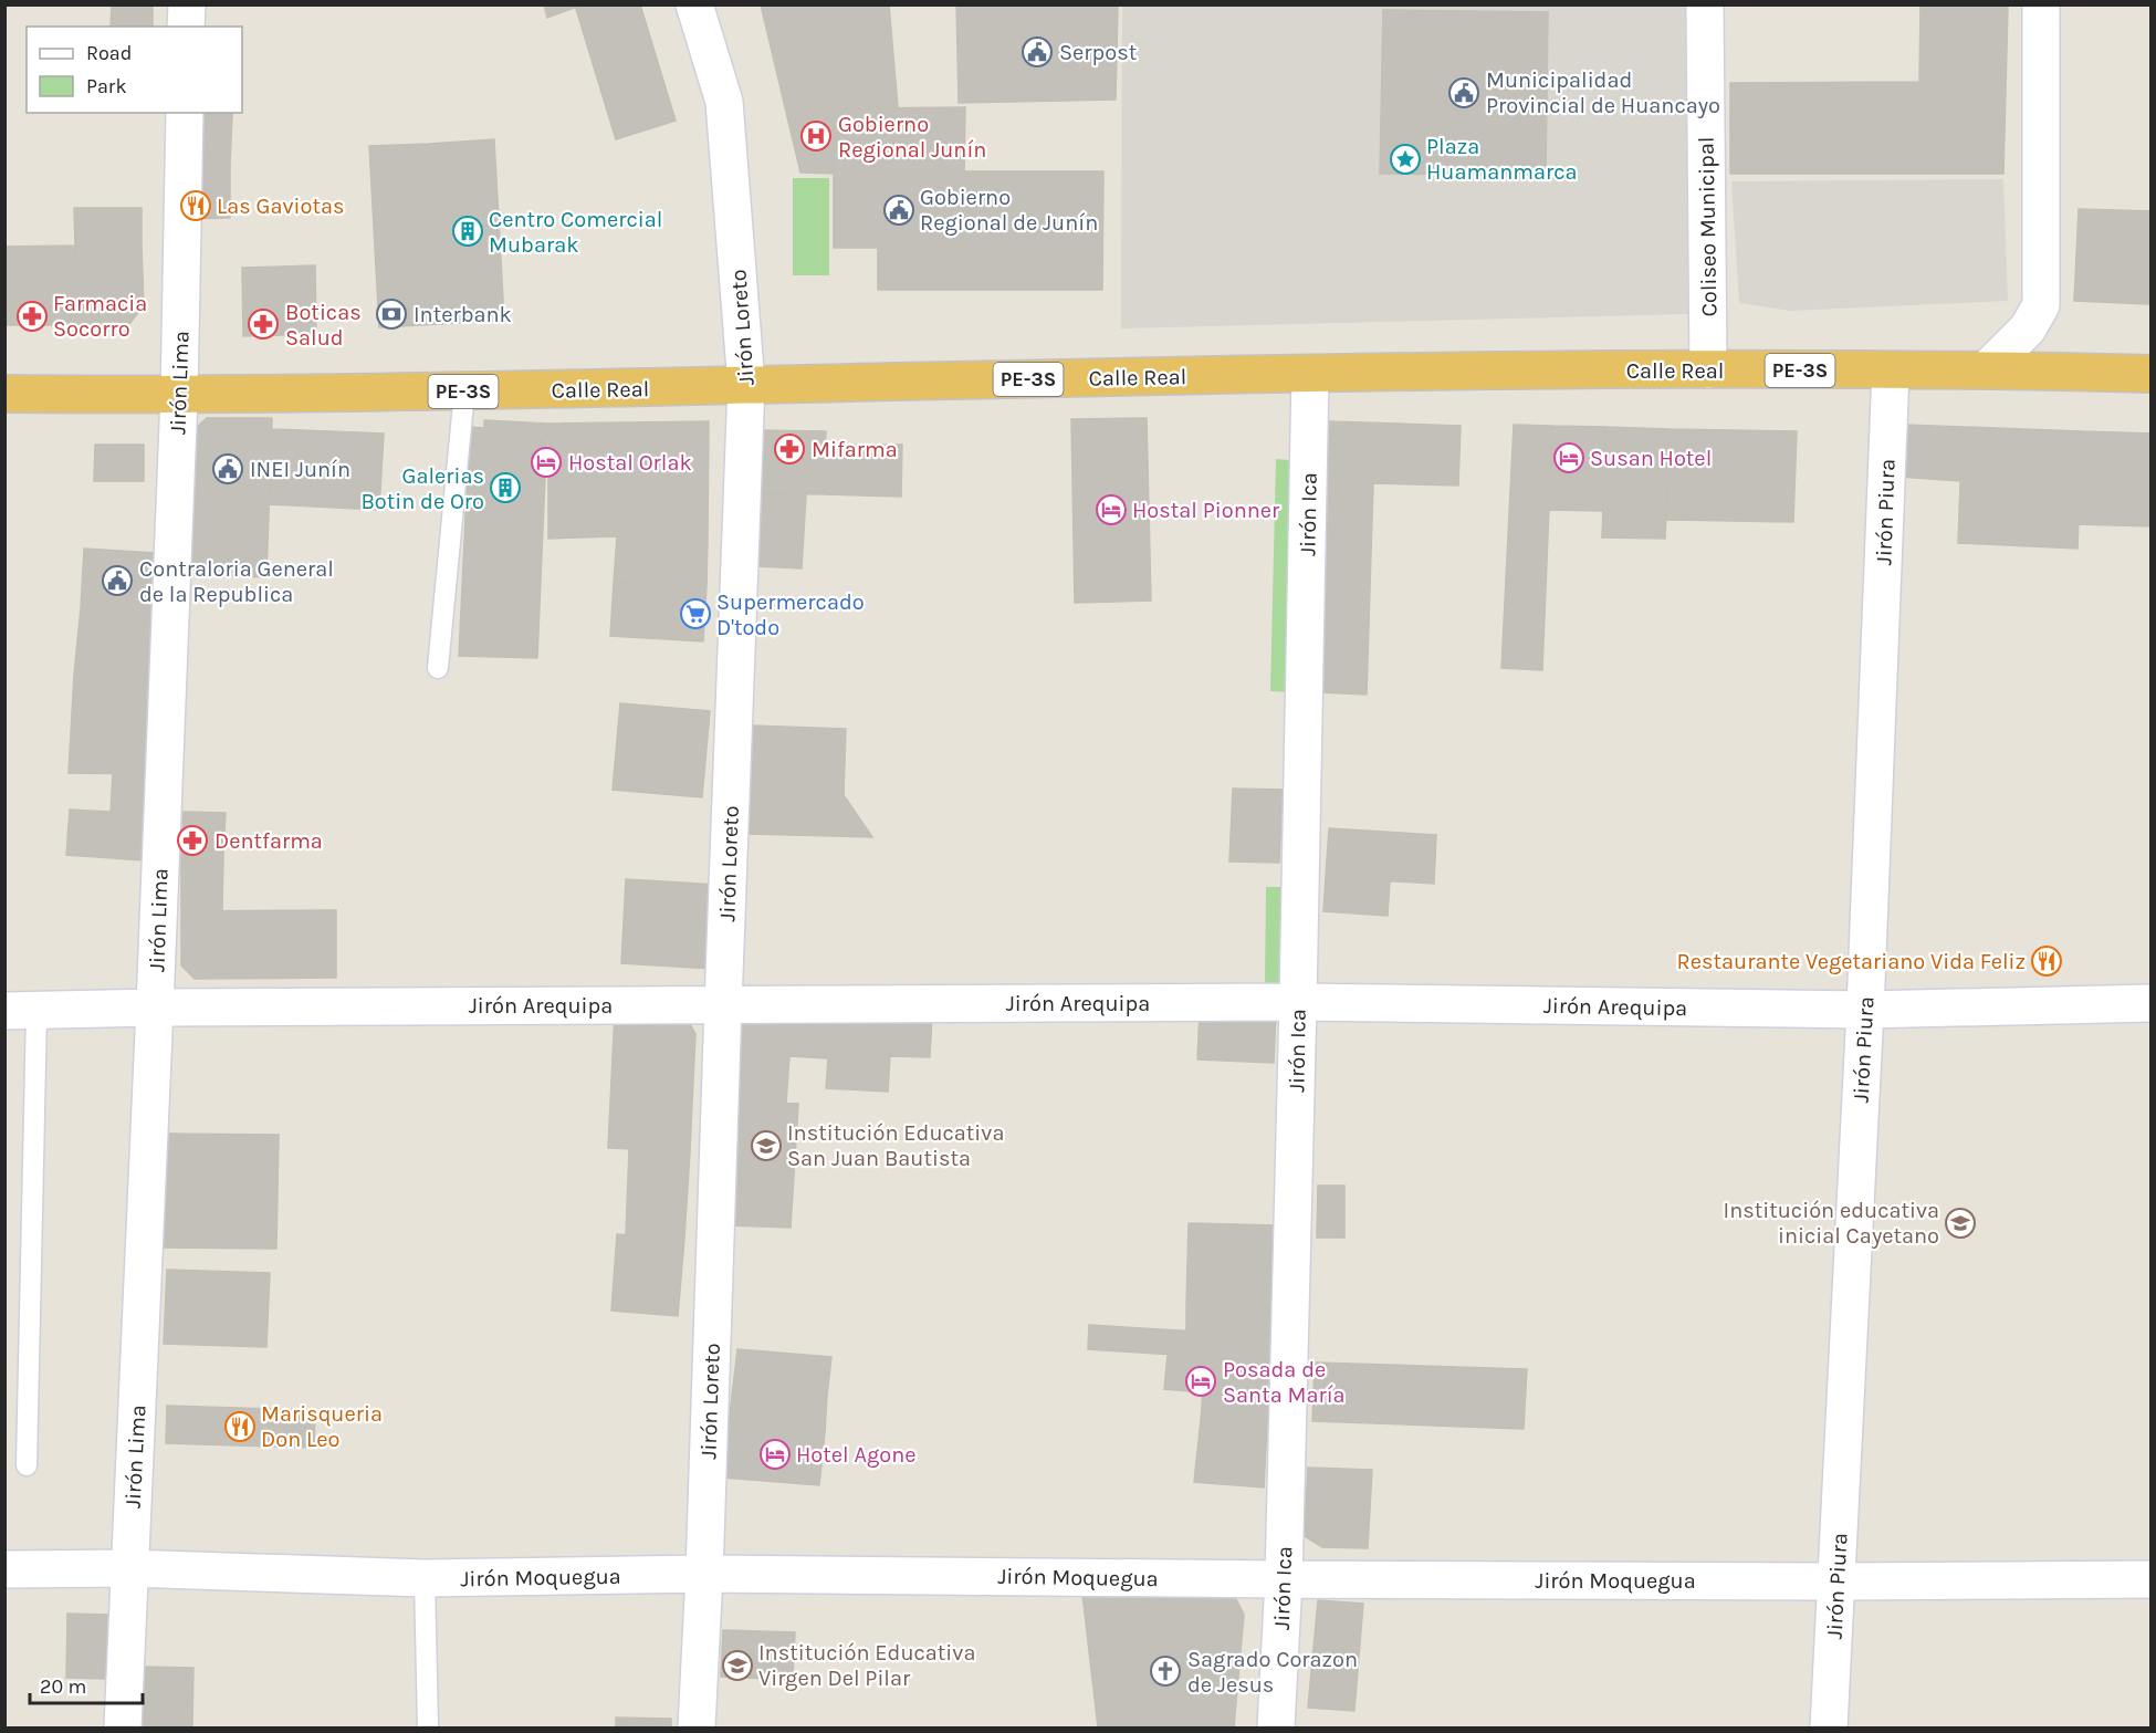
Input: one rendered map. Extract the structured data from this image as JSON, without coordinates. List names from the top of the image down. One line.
{"streets":{"highway":["Calle Real","PE-3S"],"street":["Coliseo Municipal","Jirón Loreto","Jirón Lima","Jirón Piura","Jirón Ica","Jirón Arequipa","Jirón Moquegua"]},"crossings":[["Coliseo Municipal","Calle Real"],["Jirón Loreto","Calle Real"],["Jirón Loreto","Jirón Arequipa"],["Jirón Loreto","Jirón Moquegua"],["Calle Real","Jirón Lima"],["Calle Real","Jirón Piura"],["Calle Real","Jirón Ica"],["Jirón Lima","Jirón Arequipa"],["Jirón Lima","Jirón Moquegua"],["Jirón Piura","Jirón Arequipa"],["Jirón Piura","Jirón Moquegua"],["Jirón Ica","Jirón Arequipa"],["Jirón Ica","Jirón Moquegua"]],"places":{"public building":["Serpost","Municipalidad Provincial de Huancayo","Gobierno Regional de Junín","INEI Junín","Contraloria General de la Republica"],"hospital":["Gobierno Regional Junín"],"place":["Plaza Huamanmarca"],"restaurant":["Las Gaviotas","Restaurante Vegetariano Vida Feliz","Marisqueria Don Leo"],"building":["Centro Comercial Mubarak","Galerias Botin de Oro"],"bank":["Interbank"],"pharmacy":["Farmacia Socorro","Boticas Salud","Mifarma","Dentfarma"],"hotel":["Susan Hotel","Hostal Orlak","Hostal Pionner","Posada de Santa María","Hotel Agone"],"supermarket":["Supermercado D'todo"],"school or university":["Institución Educativa San Juan Bautista","Institución educativa inicial Cayetano","Institución Educativa Virgen Del Pilar"],"church":["Sagrado Corazon de Jesus"]},"legend":["Road","Park"],"scale_bar":"20 m"}
